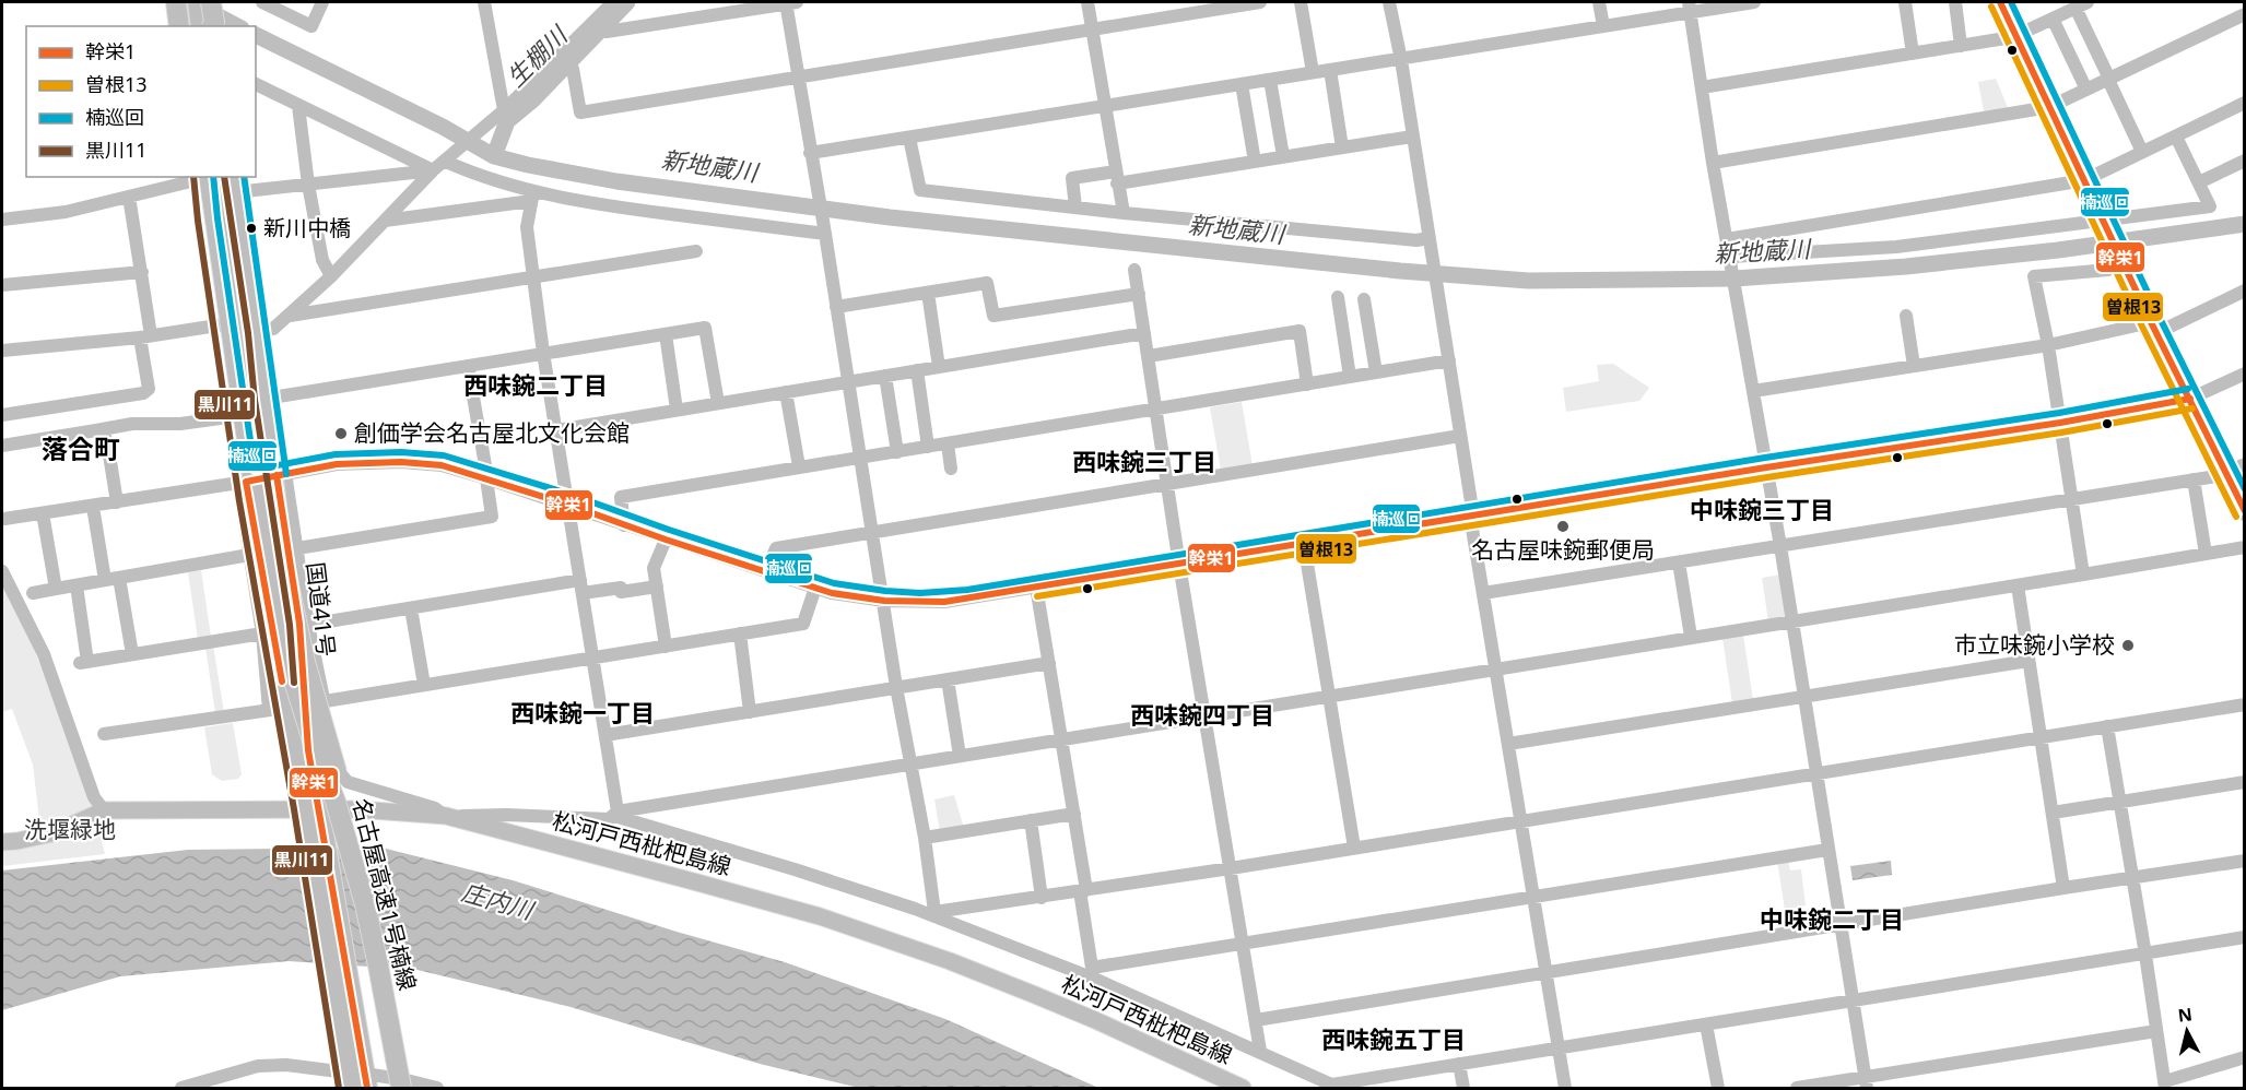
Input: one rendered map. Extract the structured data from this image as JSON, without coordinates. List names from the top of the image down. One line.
{"streets":{"highway":["国道41号","名古屋高速1号楠線"],"main road":["松河戸西枇杷島線"]},"crossings":[["国道41号","松河戸西枇杷島線"],["国道41号","名古屋高速1号楠線"]],"districts":["西味鋺二丁目","落合町","西味鋺三丁目","中味鋺三丁目","西味鋺一丁目","西味鋺四丁目","中味鋺二丁目","西味鋺五丁目"],"water":["生棚川","新地蔵川","庄内川"],"parks":["洗堰緑地"],"places":["新川中橋","創価学会名古屋北文化会館","名古屋味鋺郵便局","市立味鋺小学校"],"lines":["transit line 幹栄1","transit line 楠巡回","transit line 曽根13","transit line 黒川11"],"legend":["幹栄1","曽根13","楠巡回","黒川11"],"north":"top"}
